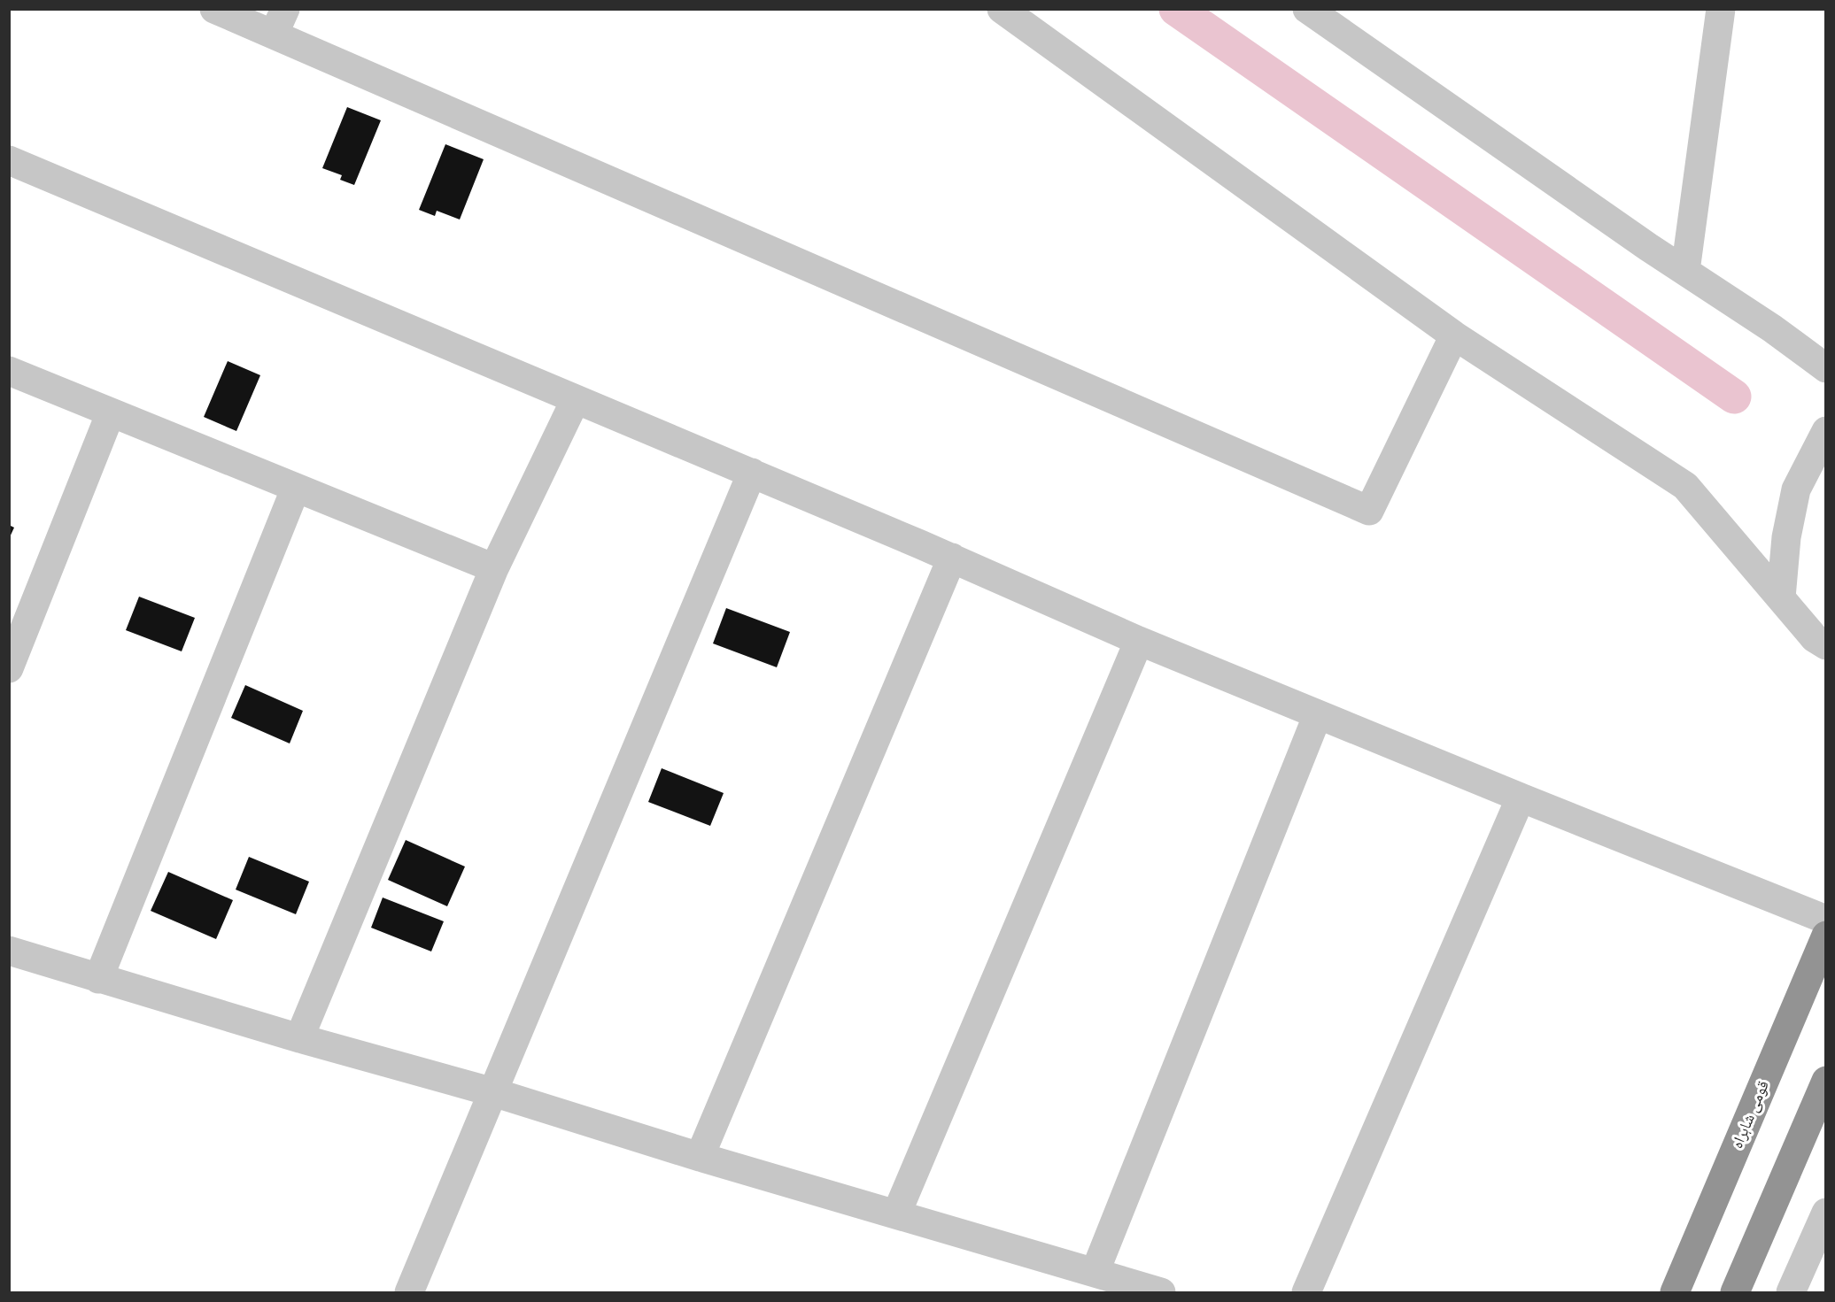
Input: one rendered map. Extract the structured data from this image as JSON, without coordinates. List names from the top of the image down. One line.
{"streets":{"highway":["قومی شاہراہ"]}}
